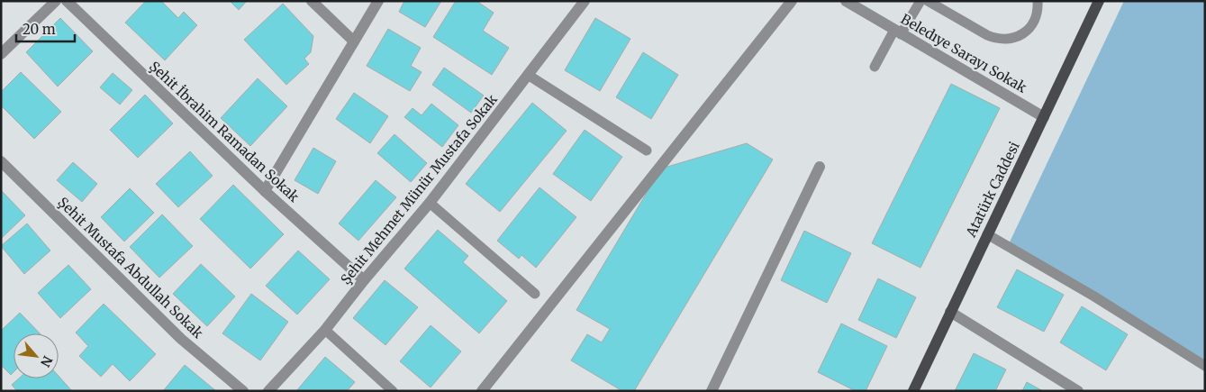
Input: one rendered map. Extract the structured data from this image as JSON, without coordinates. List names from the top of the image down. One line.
{"streets":{"main road":["Atatürk Caddesi"],"street":["Beledıye Sarayı Sokak","Şehit İbrahim Ramadan Sokak","Şehit Mehmet Münür Mustafa Sokak","Şehit Mustafa Abdullah Sokak"]},"crossings":[["Beledıye Sarayı Sokak","Atatürk Caddesi"],["Şehit İbrahim Ramadan Sokak","Şehit Mehmet Münür Mustafa Sokak"]],"scale_bar":"20 m","north":"bottom right"}
